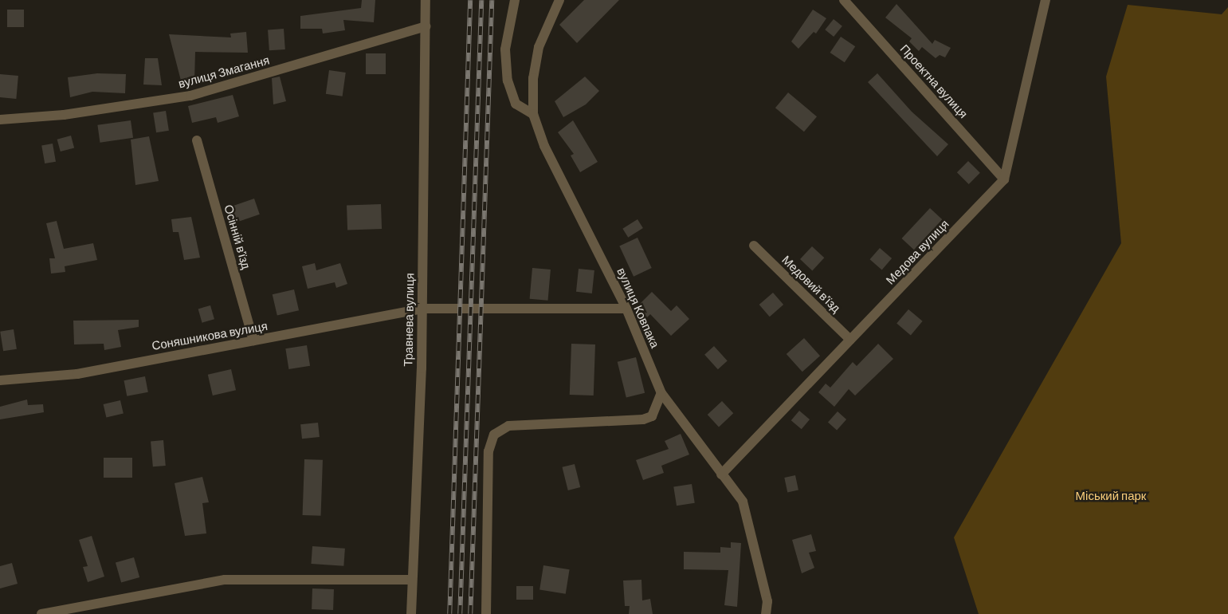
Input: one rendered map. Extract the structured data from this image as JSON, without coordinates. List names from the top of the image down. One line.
{"streets":{"street":["вулиця Змагання","Проектна вулиця","Осінній в'їзд","Медова вулиця","Медовий в'їзд","вулиця Ковпака","Травнева вулиця","Соняшникова вулиця"]},"crossings":[["вулиця Змагання","Травнева вулиця"],["Проектна вулиця","Медова вулиця"],["Осінній в'їзд","Соняшникова вулиця"],["Медова вулиця","Медовий в'їзд"],["Медова вулиця","вулиця Ковпака"],["вулиця Ковпака","Соняшникова вулиця"],["Травнева вулиця","Соняшникова вулиця"]],"parks":["Міський парк"]}
